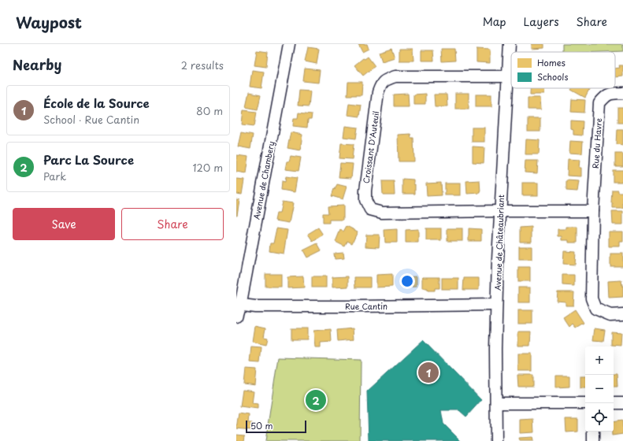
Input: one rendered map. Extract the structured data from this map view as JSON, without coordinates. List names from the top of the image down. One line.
{"streets":{"street":["Rue du Havre","Croissant D'Auteuil","Avenue de Chambery","Avenue de Châteaubriant","Rue Cantin"]},"crossings":[["Croissant D'Auteuil","Avenue de Châteaubriant"],["Avenue de Chambery","Rue Cantin"],["Avenue de Châteaubriant","Rue Cantin"]],"legend":["Homes","Schools"],"scale_bar":"50 m","page":{"header":"Waypost","nav":["Map","Layers","Share"],"heading":["Nearby","2 results"],"list":[{"mark":"1","name":"École de la Source","note":"School · Rue Cantin","value":"80 m"},{"mark":"2","name":"Parc La Source","note":"Park","value":"120 m"}],"buttons":["Save","Share"],"map_buttons":["+","−"],"pins":["1","2"],"scale":"50 m"}}
